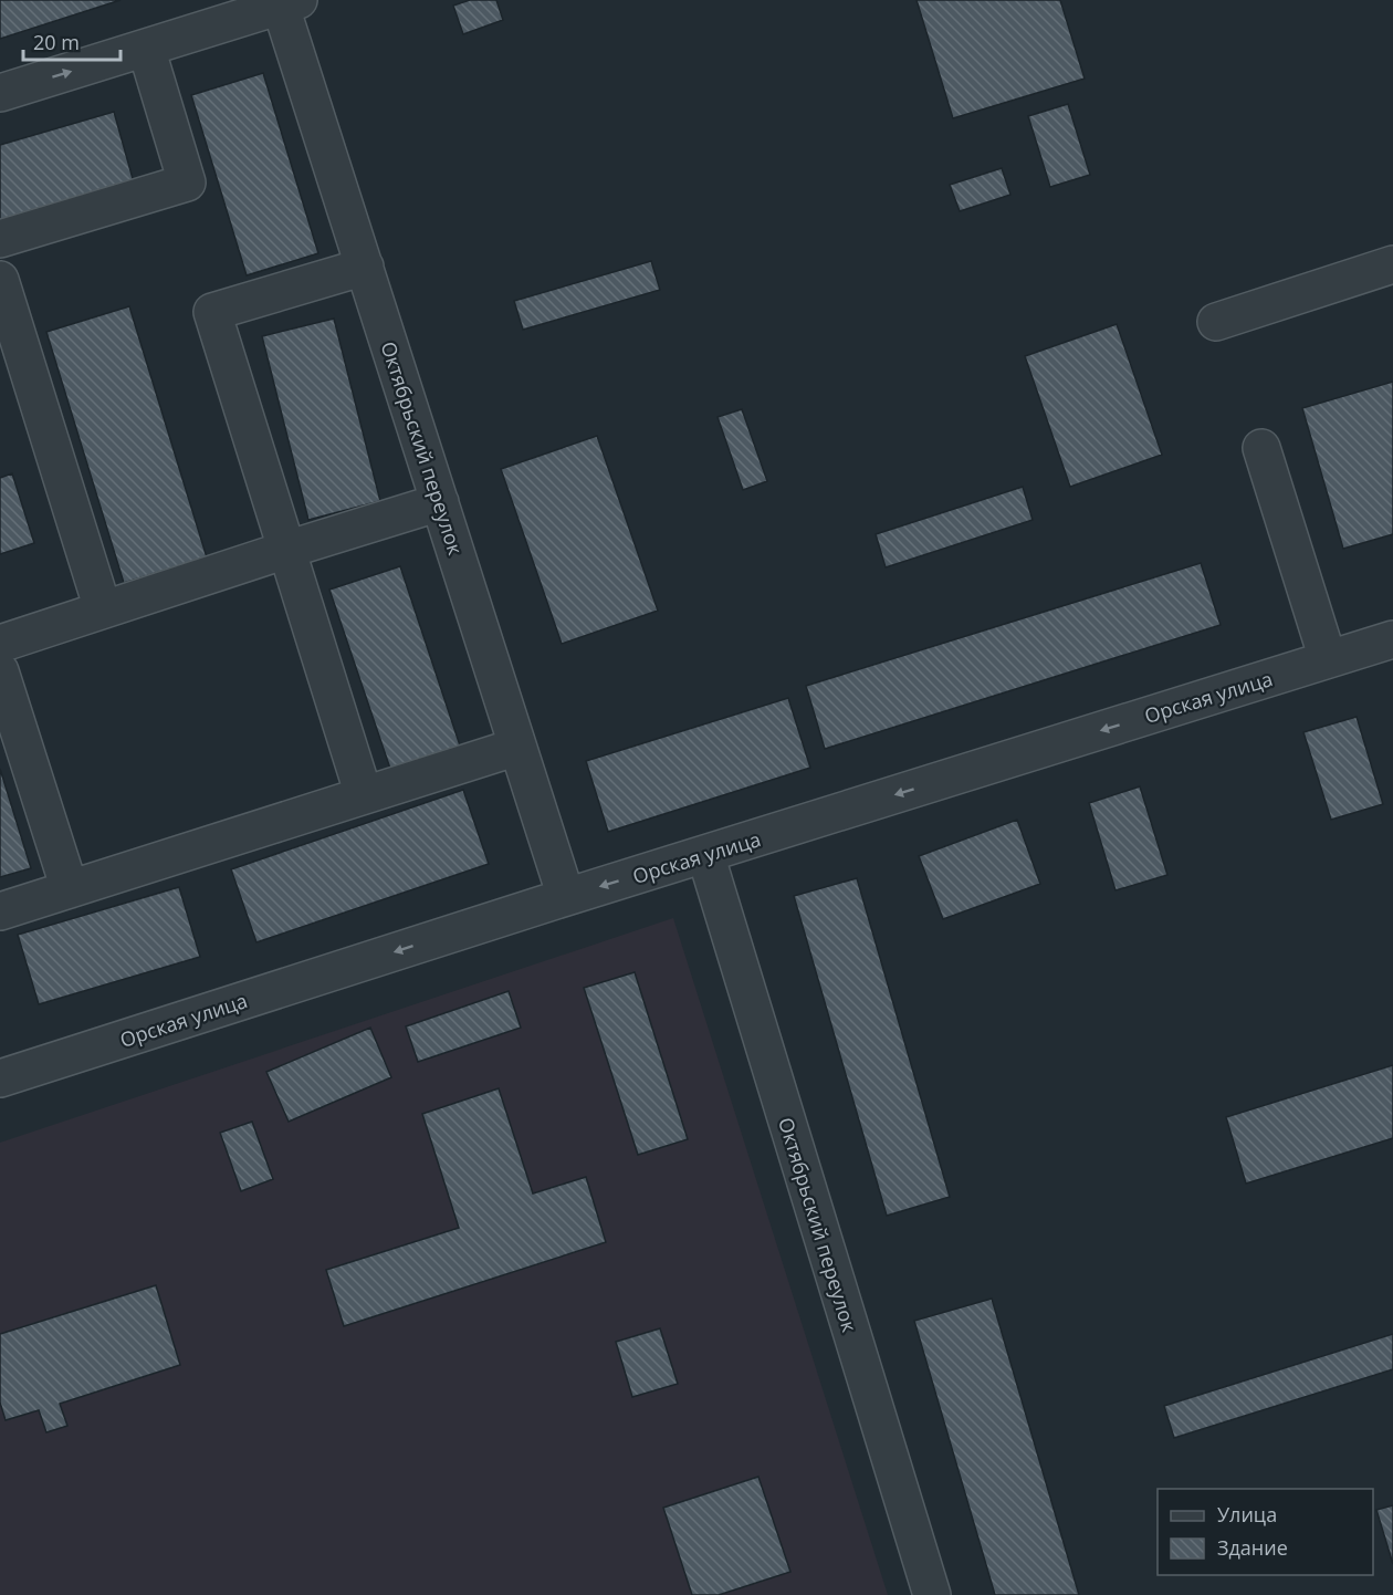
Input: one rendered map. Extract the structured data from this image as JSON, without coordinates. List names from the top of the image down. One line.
{"streets":{"street":["Октябрьский переулок","Орская улица"]},"crossings":[["Октябрьский переулок","Орская улица"]],"legend":["Улица","Здание"],"scale_bar":"20 m"}
